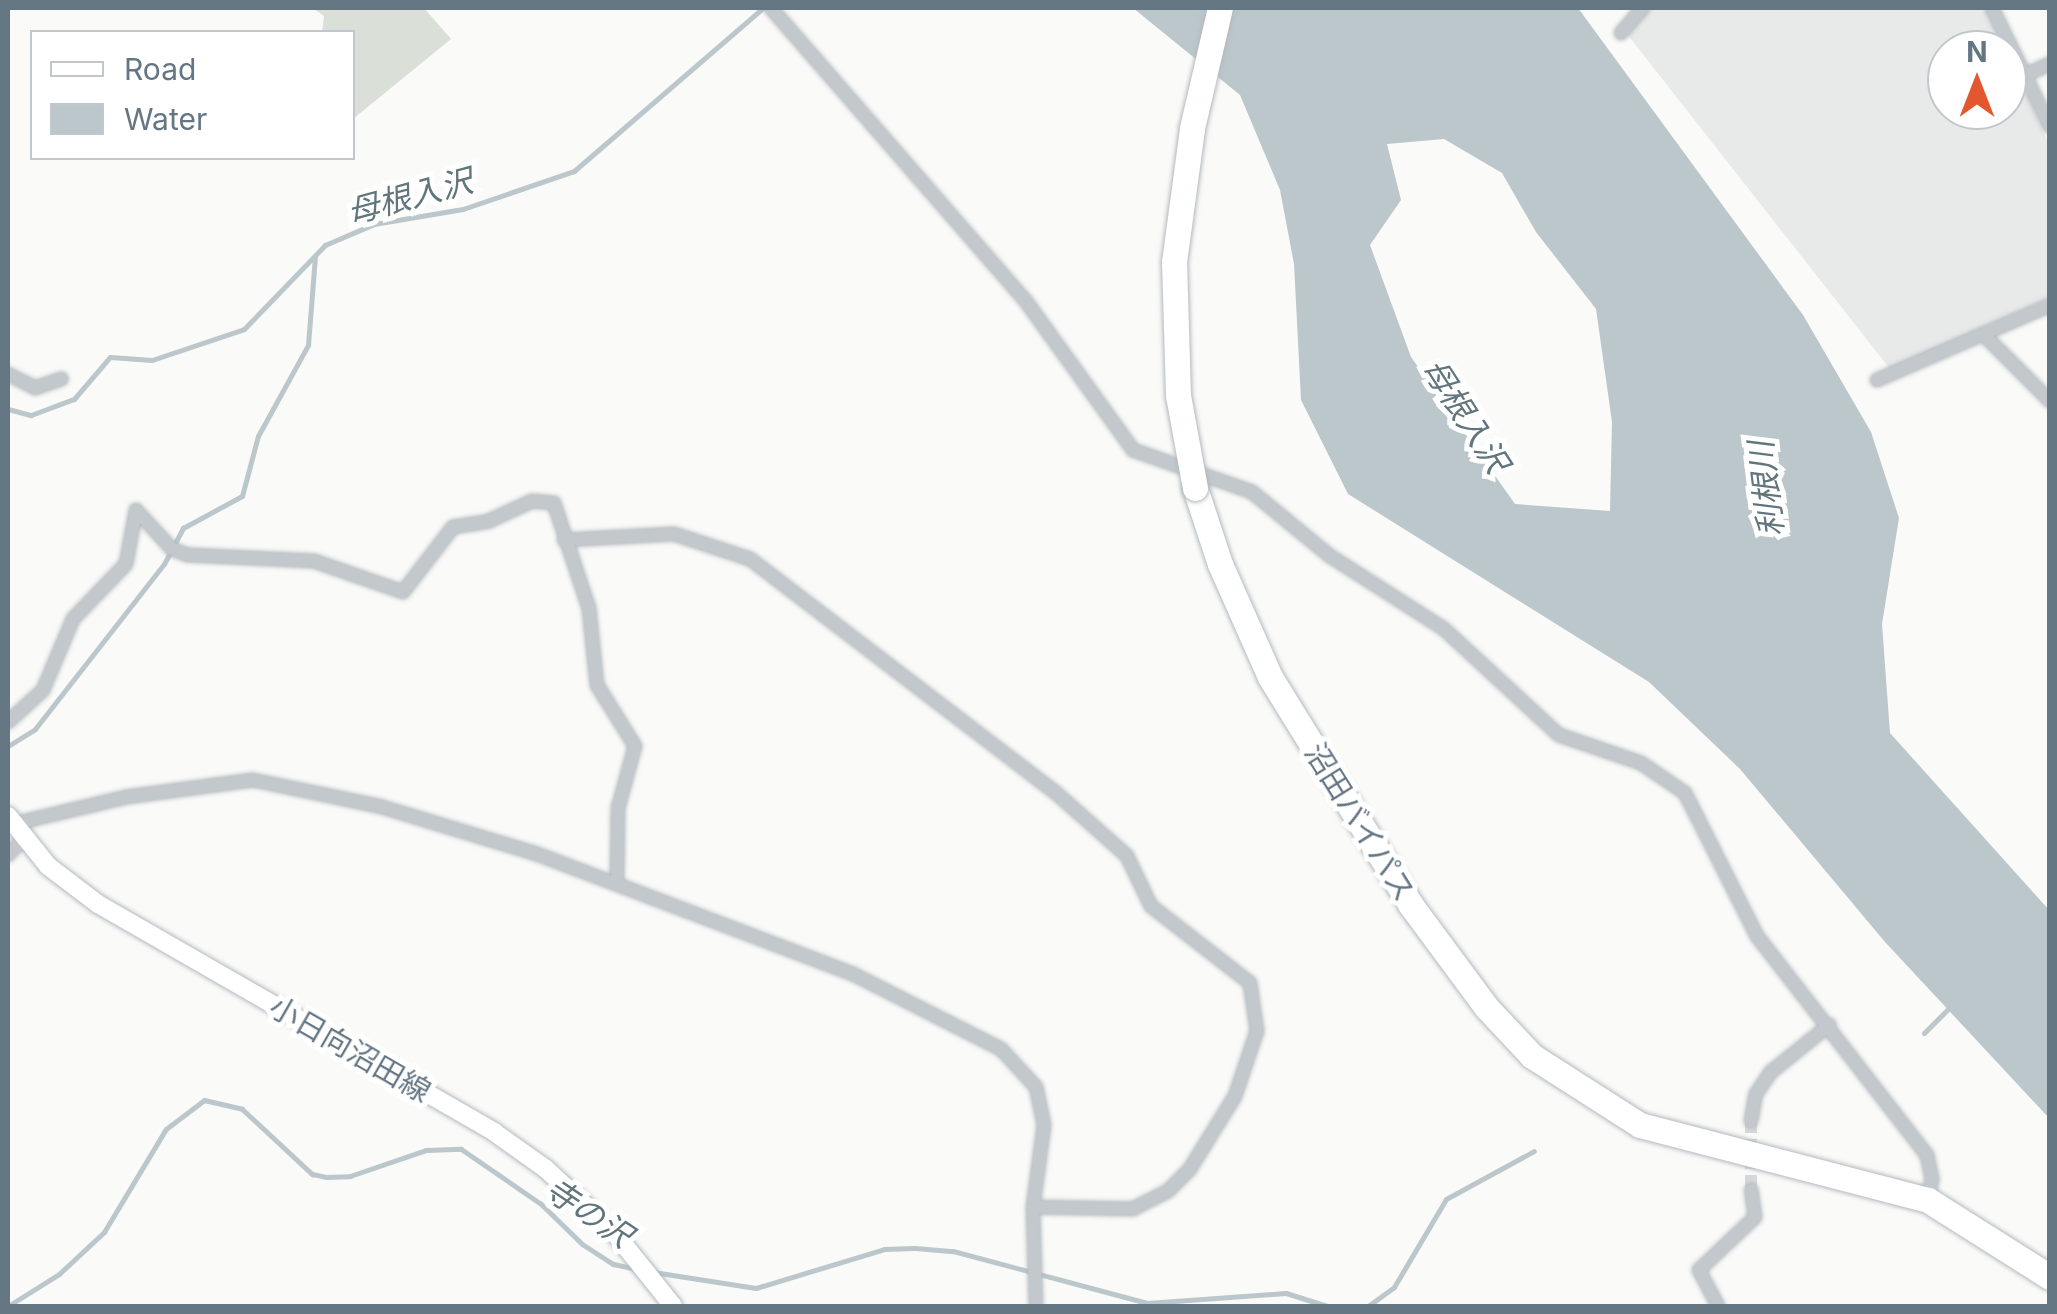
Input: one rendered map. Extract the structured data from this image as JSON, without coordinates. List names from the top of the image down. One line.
{"streets":{"highway":["沼田バイパス"],"main road":["小日向沼田線"]},"water":["母根入沢","利根川","寺の沢"],"legend":["Road","Water"],"north":"top"}
